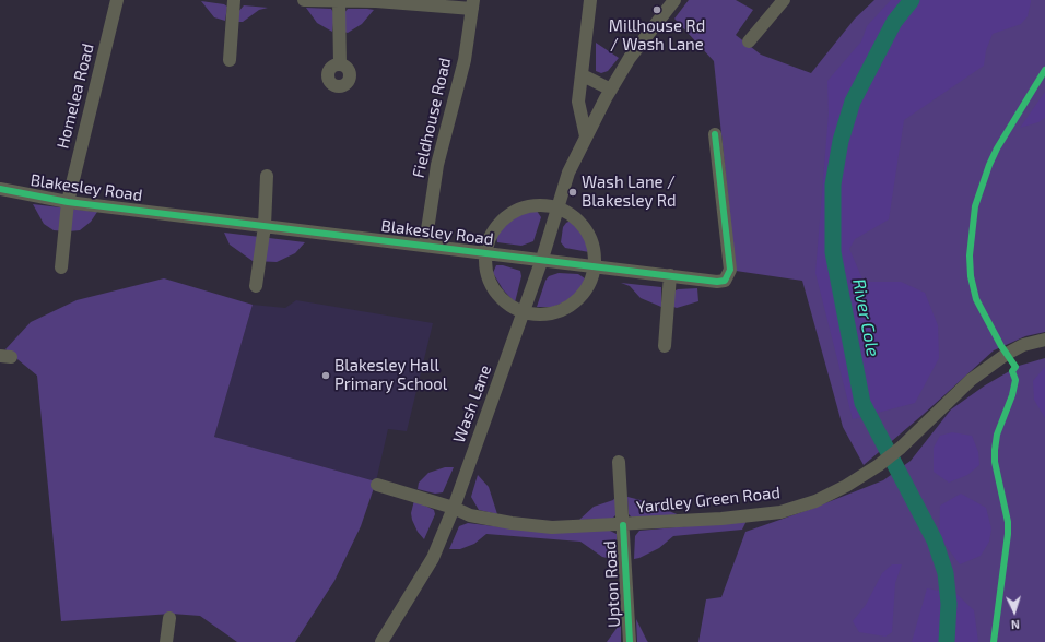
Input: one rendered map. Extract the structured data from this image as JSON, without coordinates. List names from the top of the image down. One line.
{"streets":{"street":["Homelea Road","Fieldhouse Road","Blakesley Road","Wash Lane","Yardley Green Road","Upton Road"]},"crossings":[["Homelea Road","Blakesley Road"],["Fieldhouse Road","Blakesley Road"],["Blakesley Road","Wash Lane"],["Wash Lane","Yardley Green Road"],["Yardley Green Road","Upton Road"]],"water":["River Cole"],"places":["Millhouse Rd / Wash Lane","Wash Lane / Blakesley Rd","Blakesley Hall Primary School"],"north":"bottom"}
